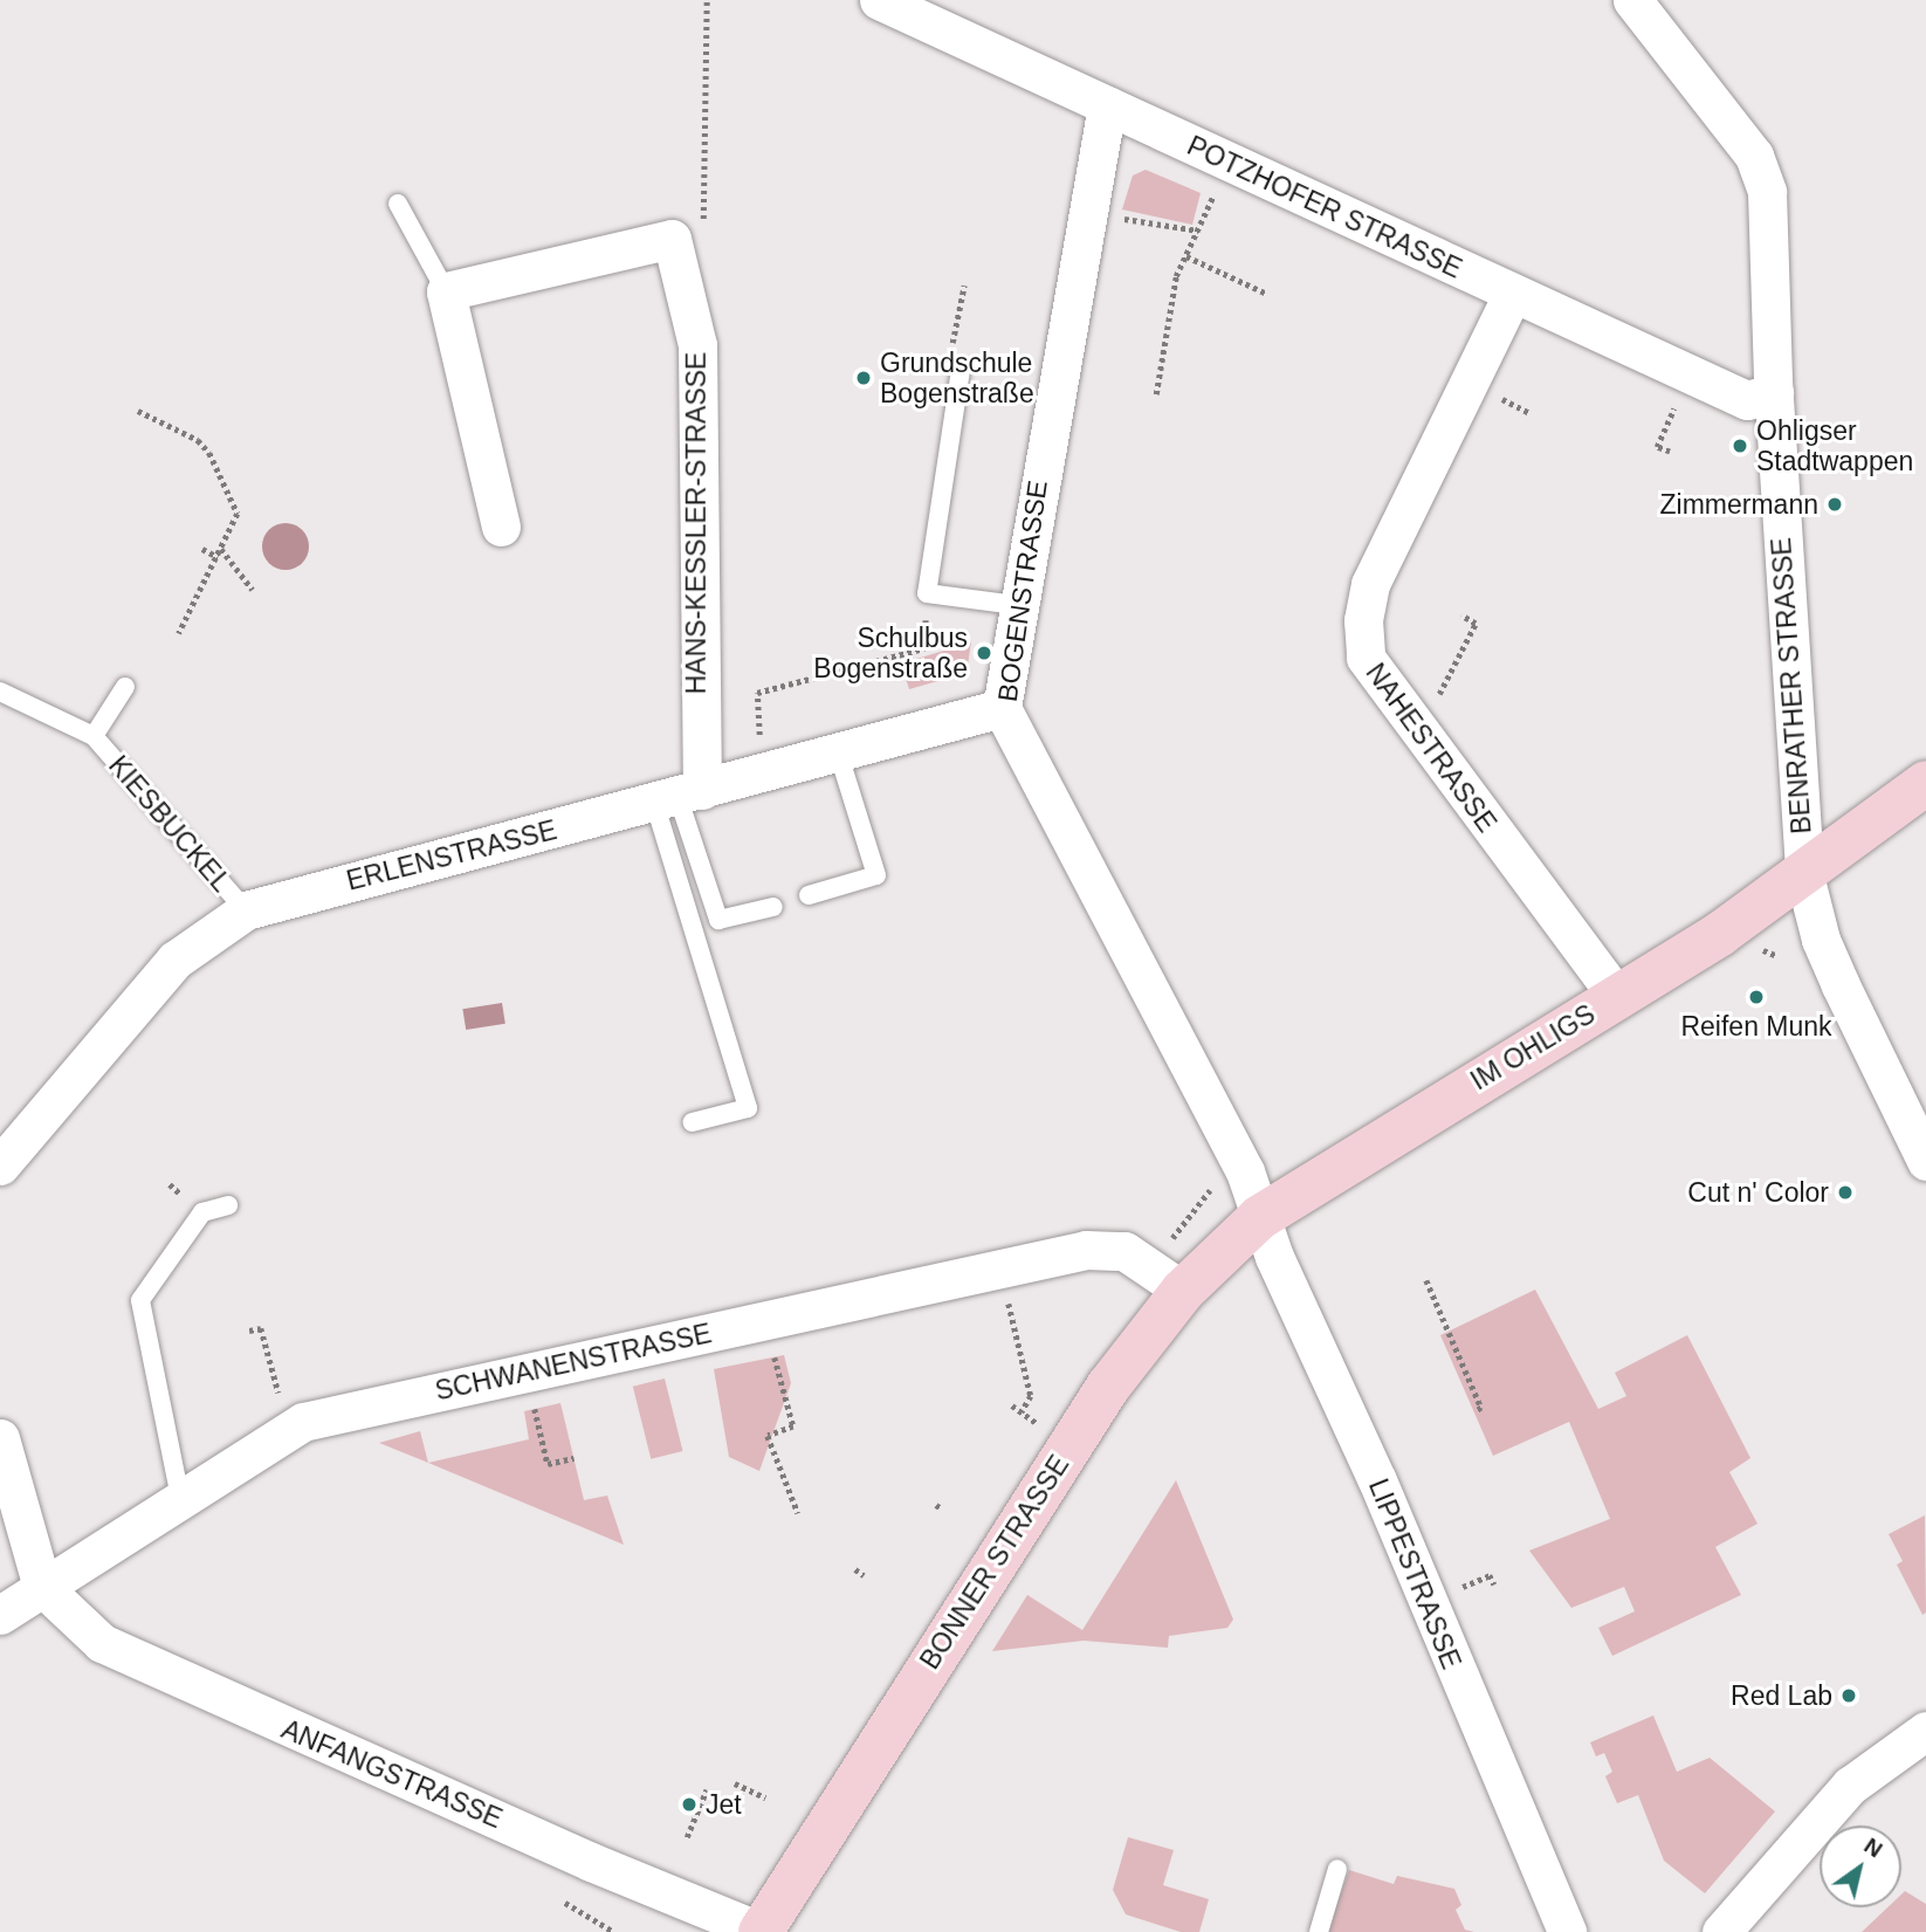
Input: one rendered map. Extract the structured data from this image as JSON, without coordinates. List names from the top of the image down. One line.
{"streets":{"main road":["IM OHLIGS","BONNER STRASSE"],"street":["POTZHOFER STRASSE","HANS-KESSLER-STRASSE","BOGENSTRASSE","BENRATHER STRASSE","NAHESTRASSE","ERLENSTRASSE","SCHWANENSTRASSE","LIPPESTRASSE","ANFANGSTRASSE"],"lane":["KIESBUCKEL"]},"crossings":[["POTZHOFER STRASSE","BOGENSTRASSE"],["POTZHOFER STRASSE","BENRATHER STRASSE"],["POTZHOFER STRASSE","NAHESTRASSE"],["HANS-KESSLER-STRASSE","ERLENSTRASSE"],["BOGENSTRASSE","ERLENSTRASSE"],["BOGENSTRASSE","IM OHLIGS"],["BOGENSTRASSE","BONNER STRASSE"],["BOGENSTRASSE","LIPPESTRASSE"],["BENRATHER STRASSE","IM OHLIGS"],["NAHESTRASSE","IM OHLIGS"],["KIESBUCKEL","ERLENSTRASSE"],["IM OHLIGS","BONNER STRASSE"],["IM OHLIGS","LIPPESTRASSE"],["SCHWANENSTRASSE","BONNER STRASSE"],["SCHWANENSTRASSE","ANFANGSTRASSE"],["BONNER STRASSE","LIPPESTRASSE"],["BONNER STRASSE","ANFANGSTRASSE"]],"places":["Grundschule Bogenstraße","Ohligser Stadtwappen","Zimmermann","Schulbus Bogenstraße","Reifen Munk","Cut n' Color","Red Lab","Jet"],"north":"top right"}
